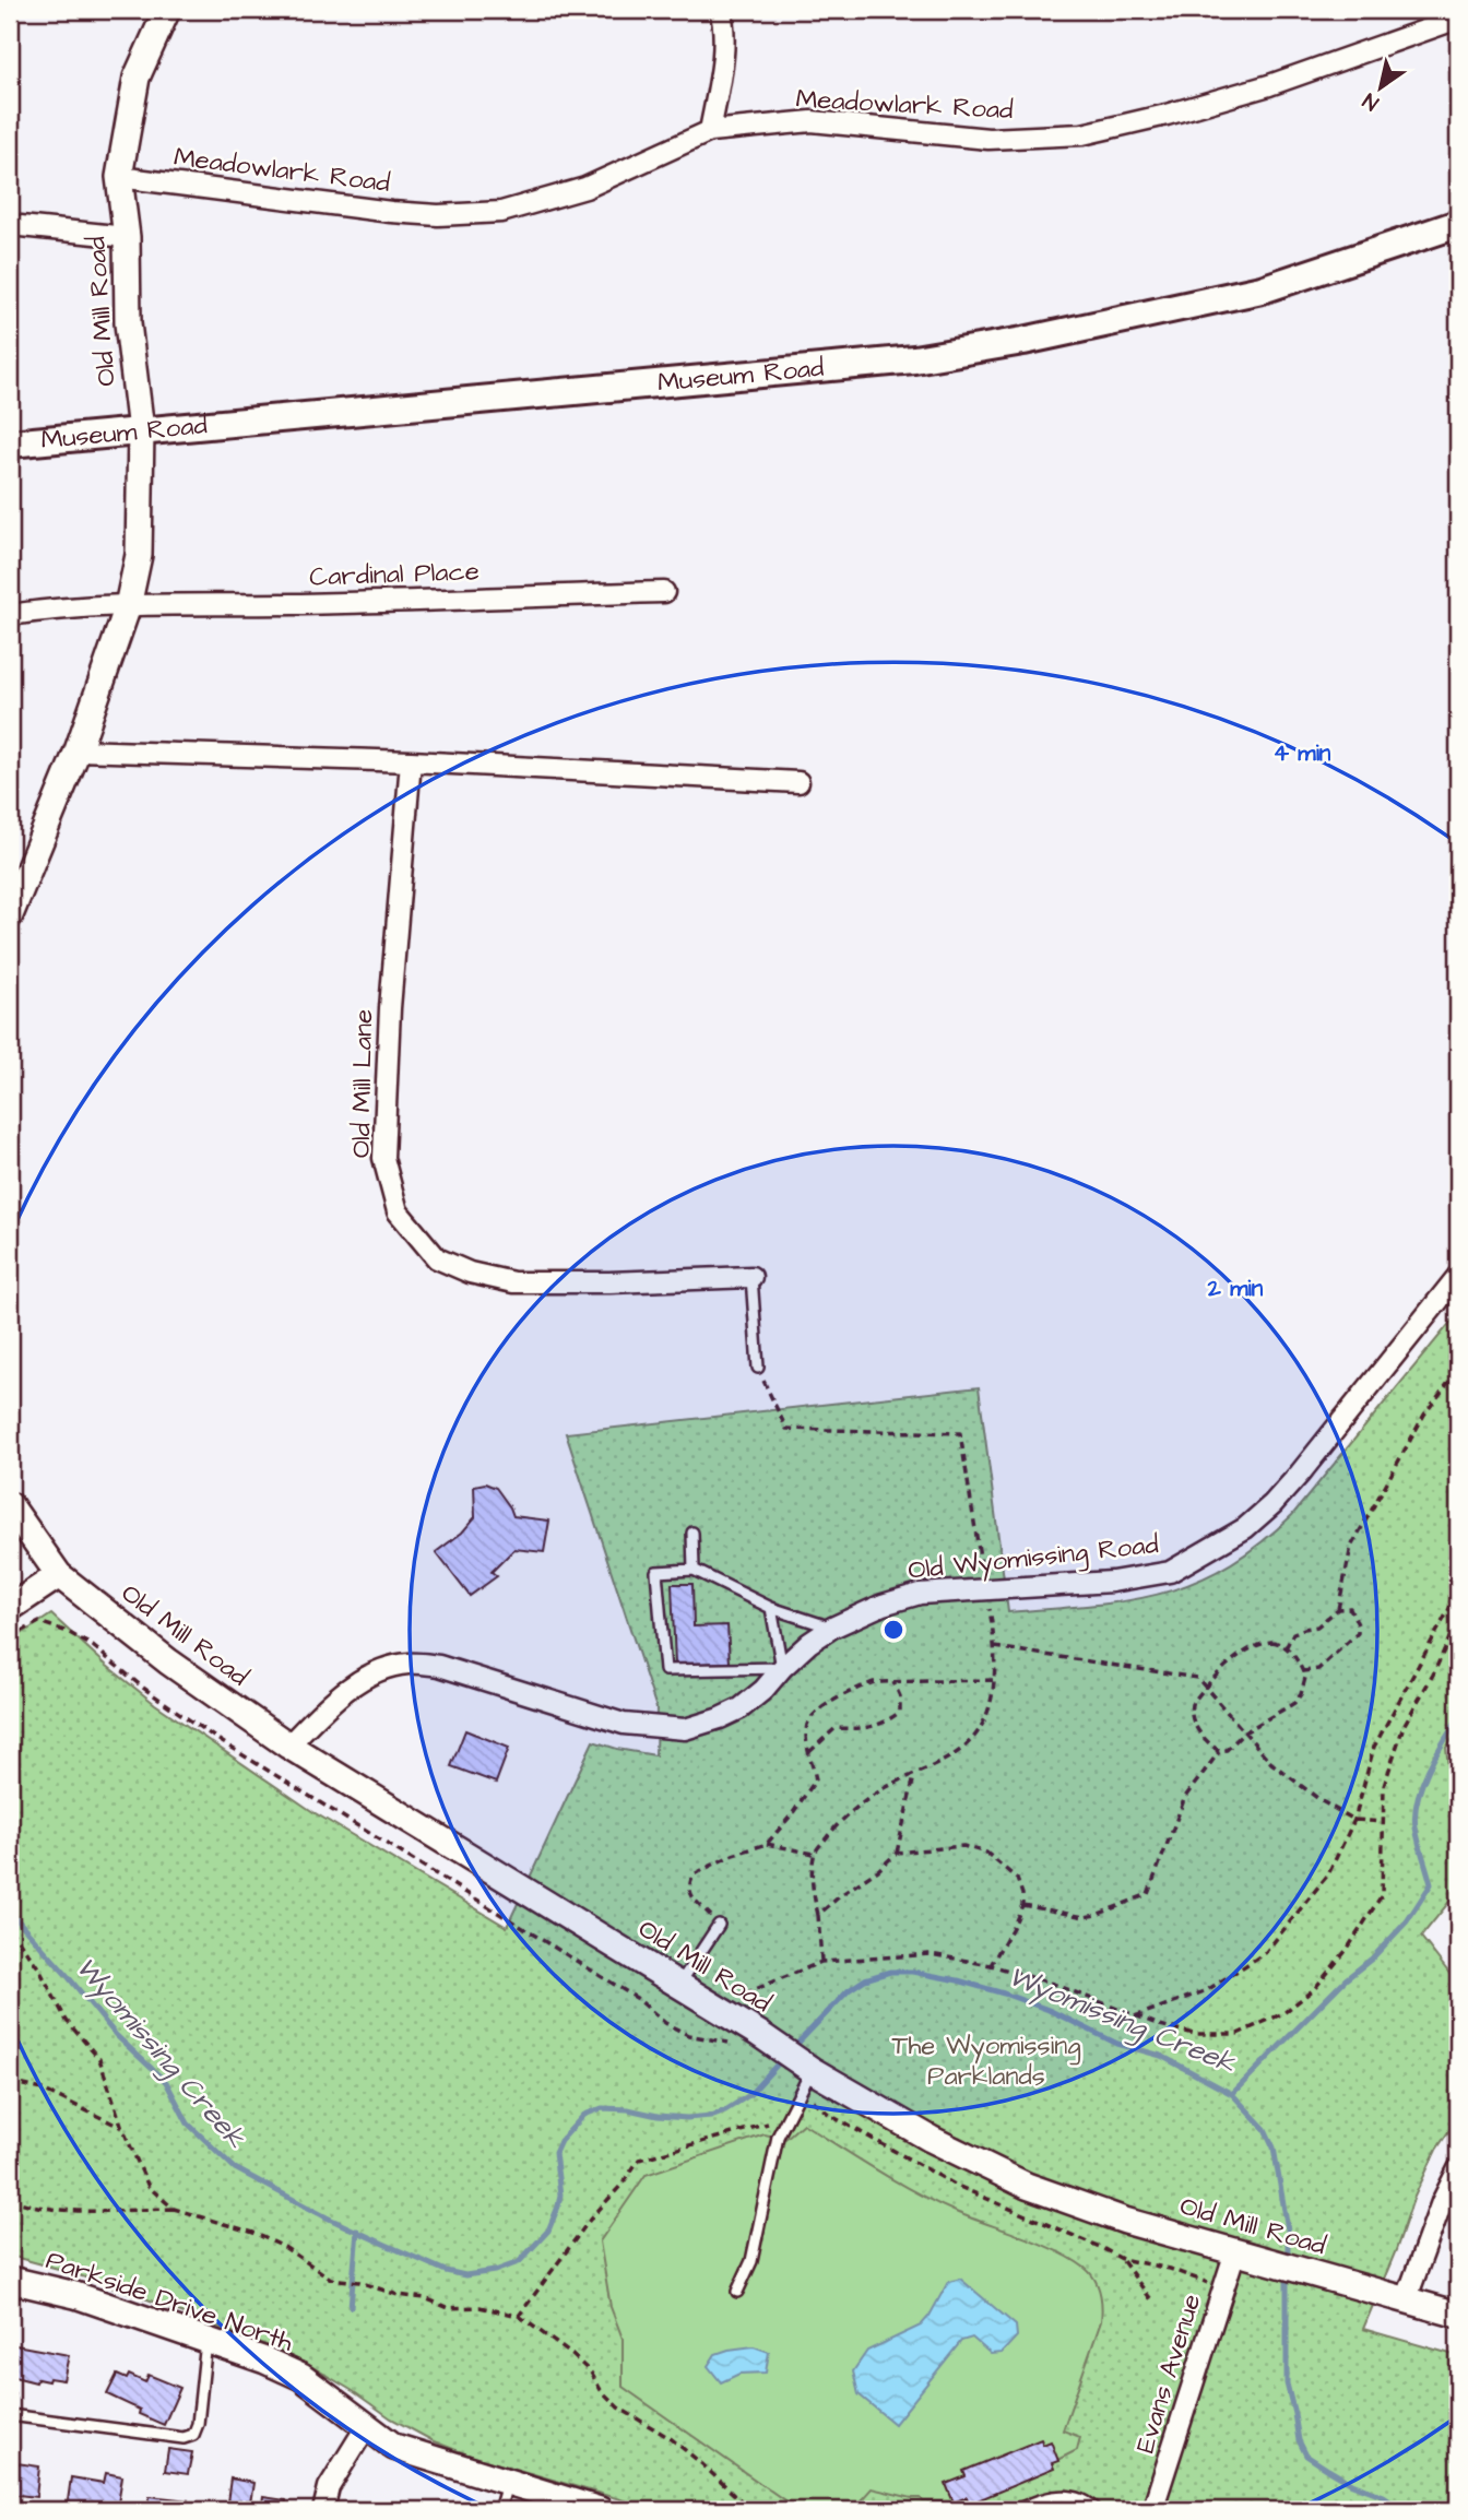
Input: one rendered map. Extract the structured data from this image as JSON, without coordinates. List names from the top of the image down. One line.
{"streets":{"main road":["Museum Road"],"street":["Meadowlark Road","Old Mill Road","Cardinal Place","Old Mill Lane","Old Wyomissing Road","Parkside Drive North","Evans Avenue"]},"crossings":[["Meadowlark Road","Old Mill Road"],["Old Mill Road","Museum Road"],["Old Mill Road","Cardinal Place"],["Old Mill Road","Old Wyomissing Road"],["Old Mill Road","Evans Avenue"]],"water":["Wyomissing Creek"],"parks":["The Wyomissing Parklands"],"north":"bottom left","rings":["4 min","2 min"]}
